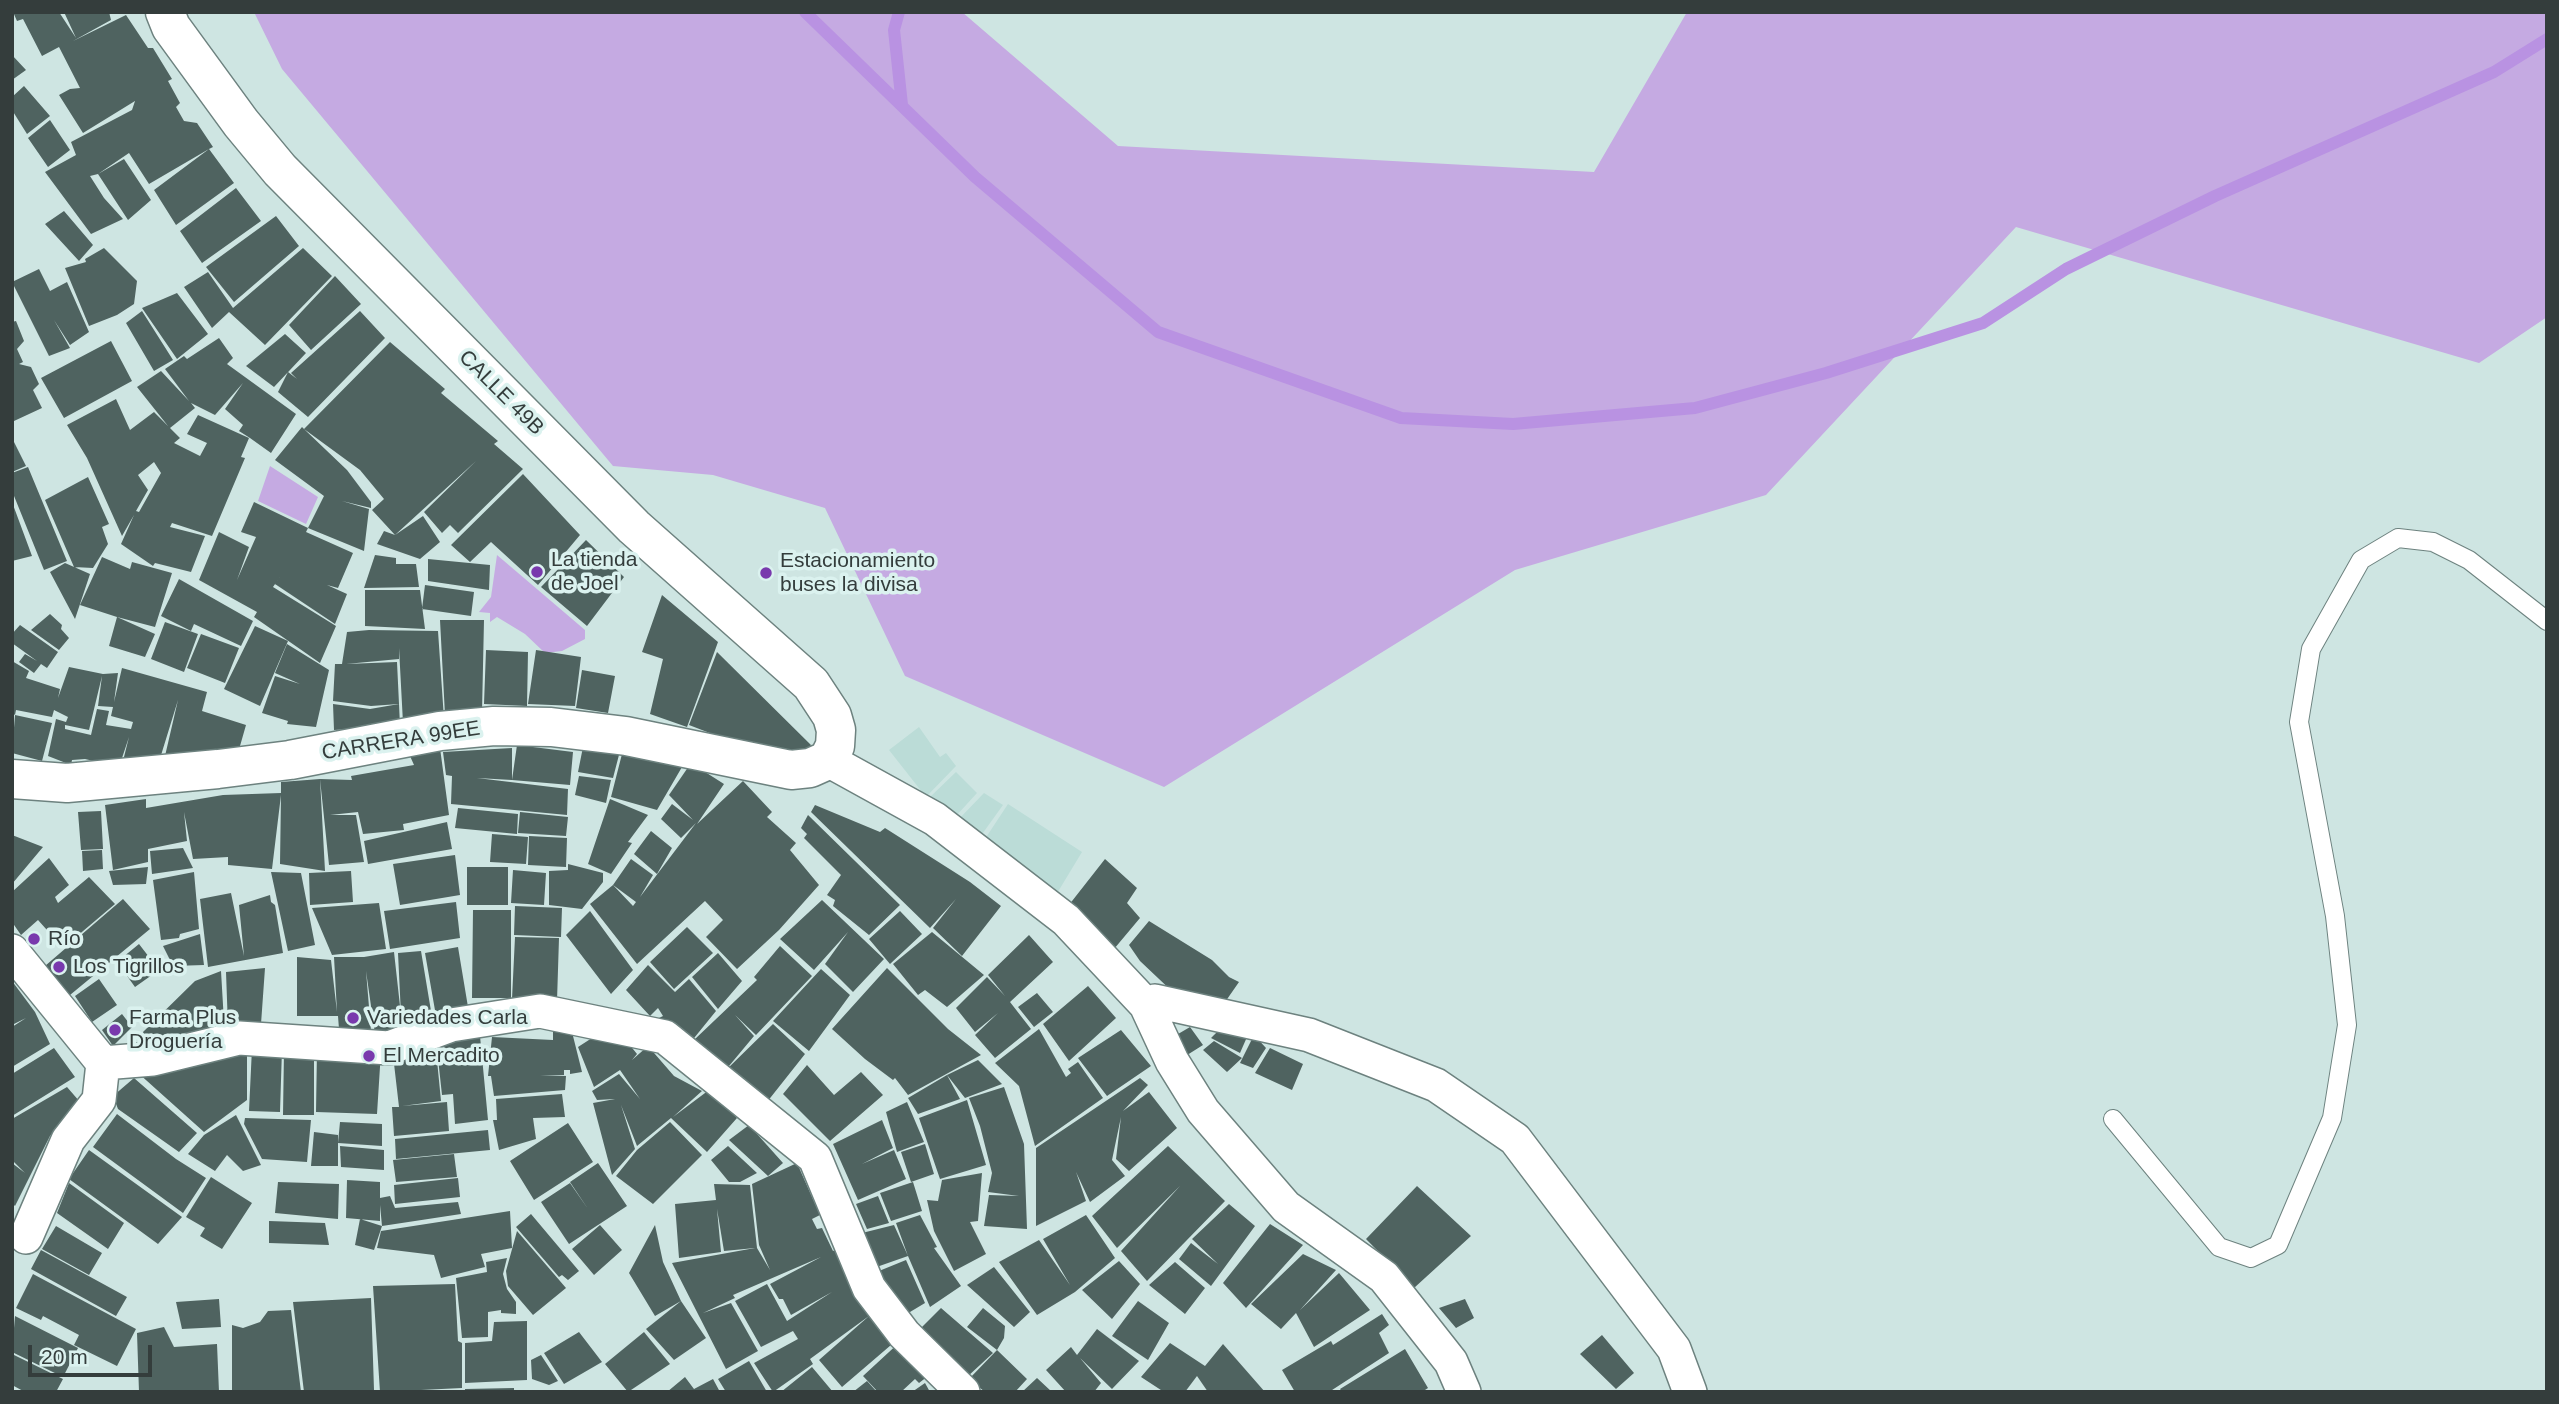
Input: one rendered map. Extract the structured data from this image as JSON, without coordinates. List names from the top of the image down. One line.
{"streets":{"street":["CALLE 49B","CARRERA 99EE"]},"crossings":[["CALLE 49B","CARRERA 99EE"]],"places":["La tienda de Joel","Estacionamiento buses la divisa","Río","Los Tigrillos","Variedades Carla","Farma Plus Droguería","El Mercadito"],"scale_bar":"20 m"}
